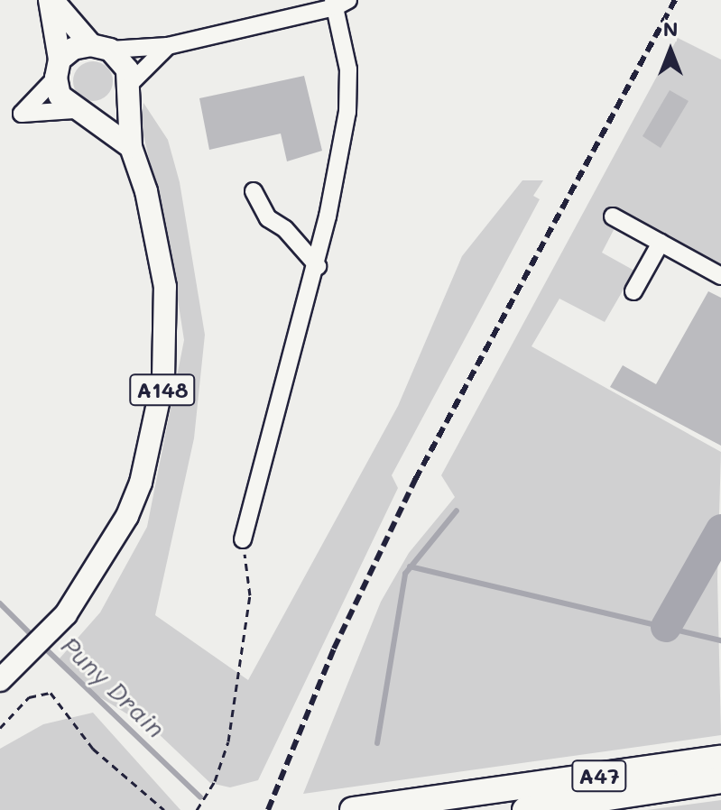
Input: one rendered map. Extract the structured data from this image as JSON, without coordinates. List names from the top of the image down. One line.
{"streets":{"highway":["A47"],"main road":["A148"]},"water":["Puny Drain"],"north":"top"}
